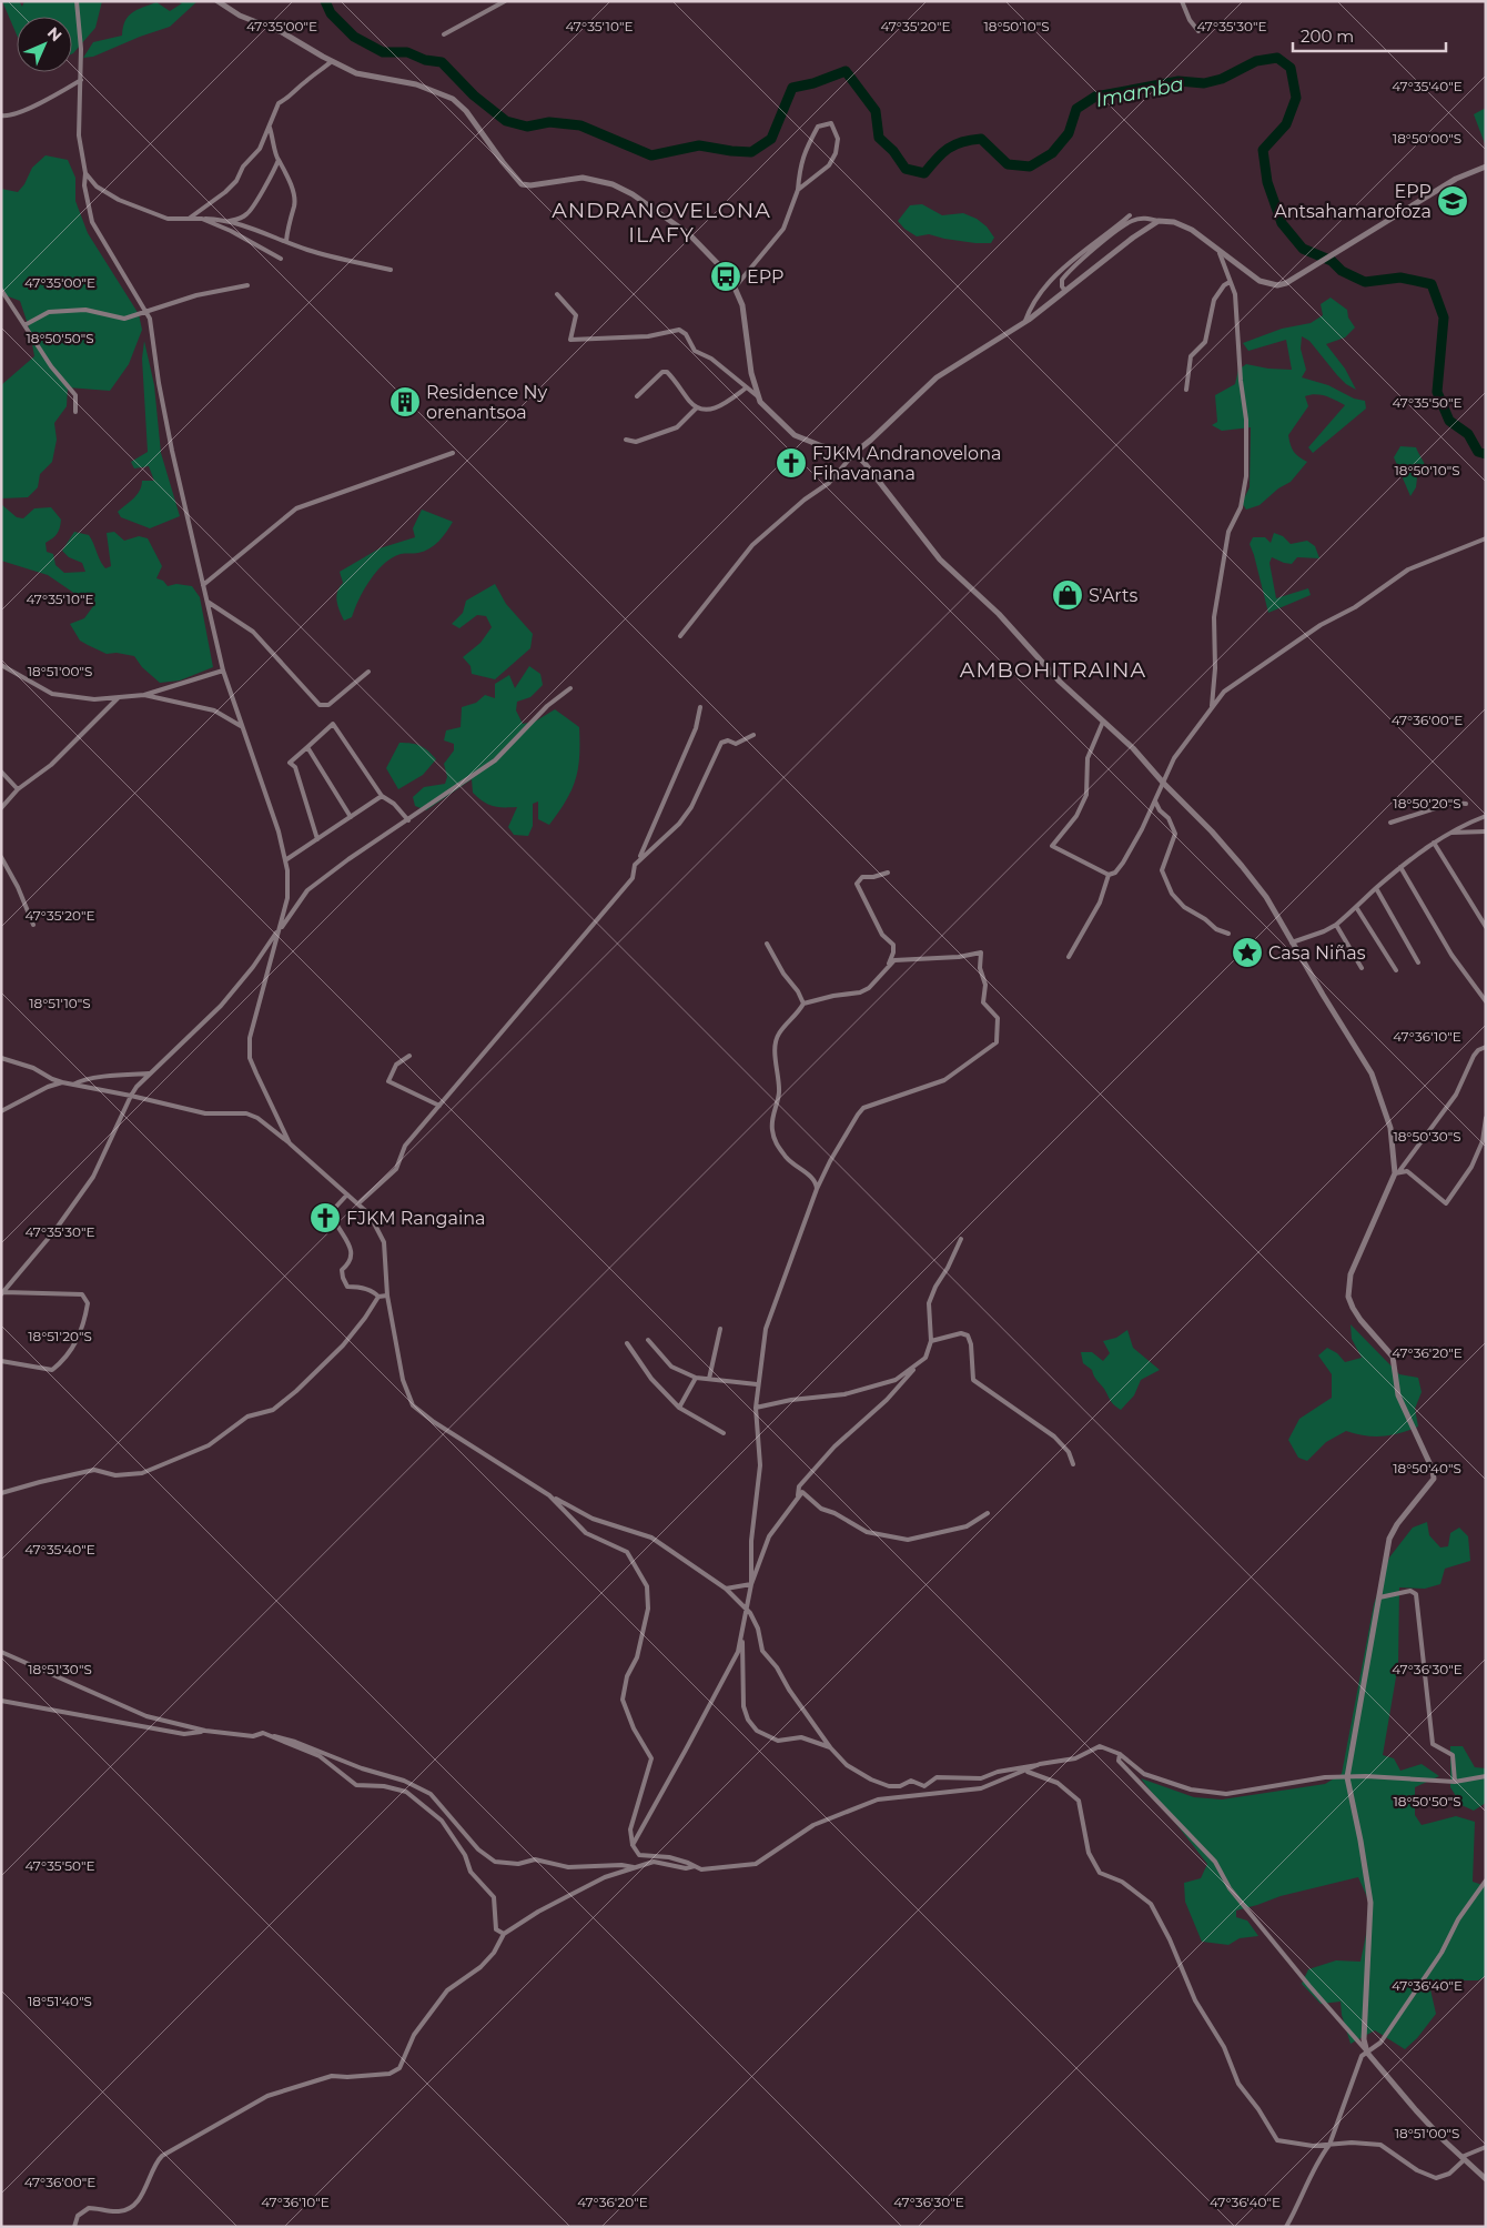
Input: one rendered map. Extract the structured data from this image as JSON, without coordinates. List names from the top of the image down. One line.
{"districts":["ANDRANOVELONA ILAFY","AMBOHITRAINA"],"water":["Imamba"],"places":{"school or university":["EPP Antsahamarofoza"],"bus stop":["EPP"],"building":["Residence Ny orenantsoa"],"church":["FJKM Andranovelona Fihavanana","FJKM Rangaina"],"shop":["S'Arts"],"place":["Casa Niñas"]},"scale_bar":"200 m","north":"top right","coordinates":["47°35'00\"E","47°35'10\"E","47°35'20\"E","18°50'10\"S","47°35'30\"E","47°35'40\"E","18°50'00\"S","18°50'50\"S","47°35'50\"E","18°51'00\"S","47°36'00\"E","18°50'20\"S","18°51'10\"S","47°36'10\"E","18°50'30\"S","18°51'20\"S","47°36'20\"E","18°50'40\"S","18°51'30\"S","47°36'30\"E","47°36'40\"E","18°51'40\"S"]}
